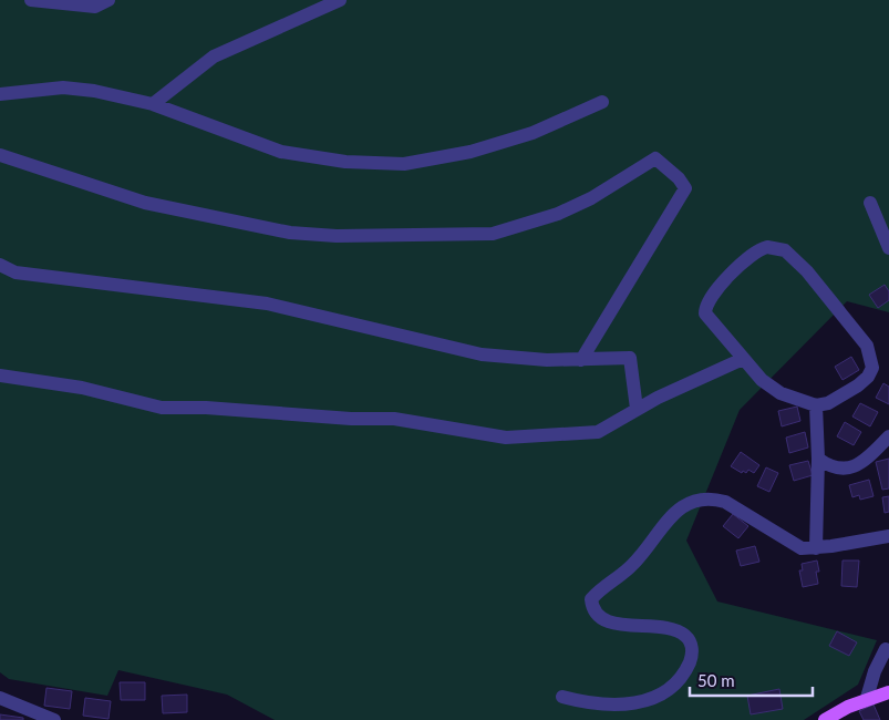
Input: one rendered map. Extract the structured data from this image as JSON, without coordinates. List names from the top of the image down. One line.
{"scale_bar":"50 m"}
